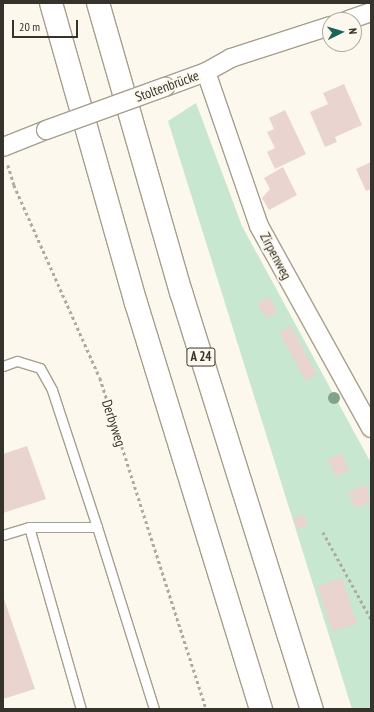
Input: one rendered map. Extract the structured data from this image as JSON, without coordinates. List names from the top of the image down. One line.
{"streets":{"highway":["A 24"],"street":["Stoltenbrücke","Zirpenweg"],"path":["Derbyweg"]},"crossings":[["Stoltenbrücke","Zirpenweg"],["Stoltenbrücke","Derbyweg"]],"scale_bar":"20 m","north":"right"}
